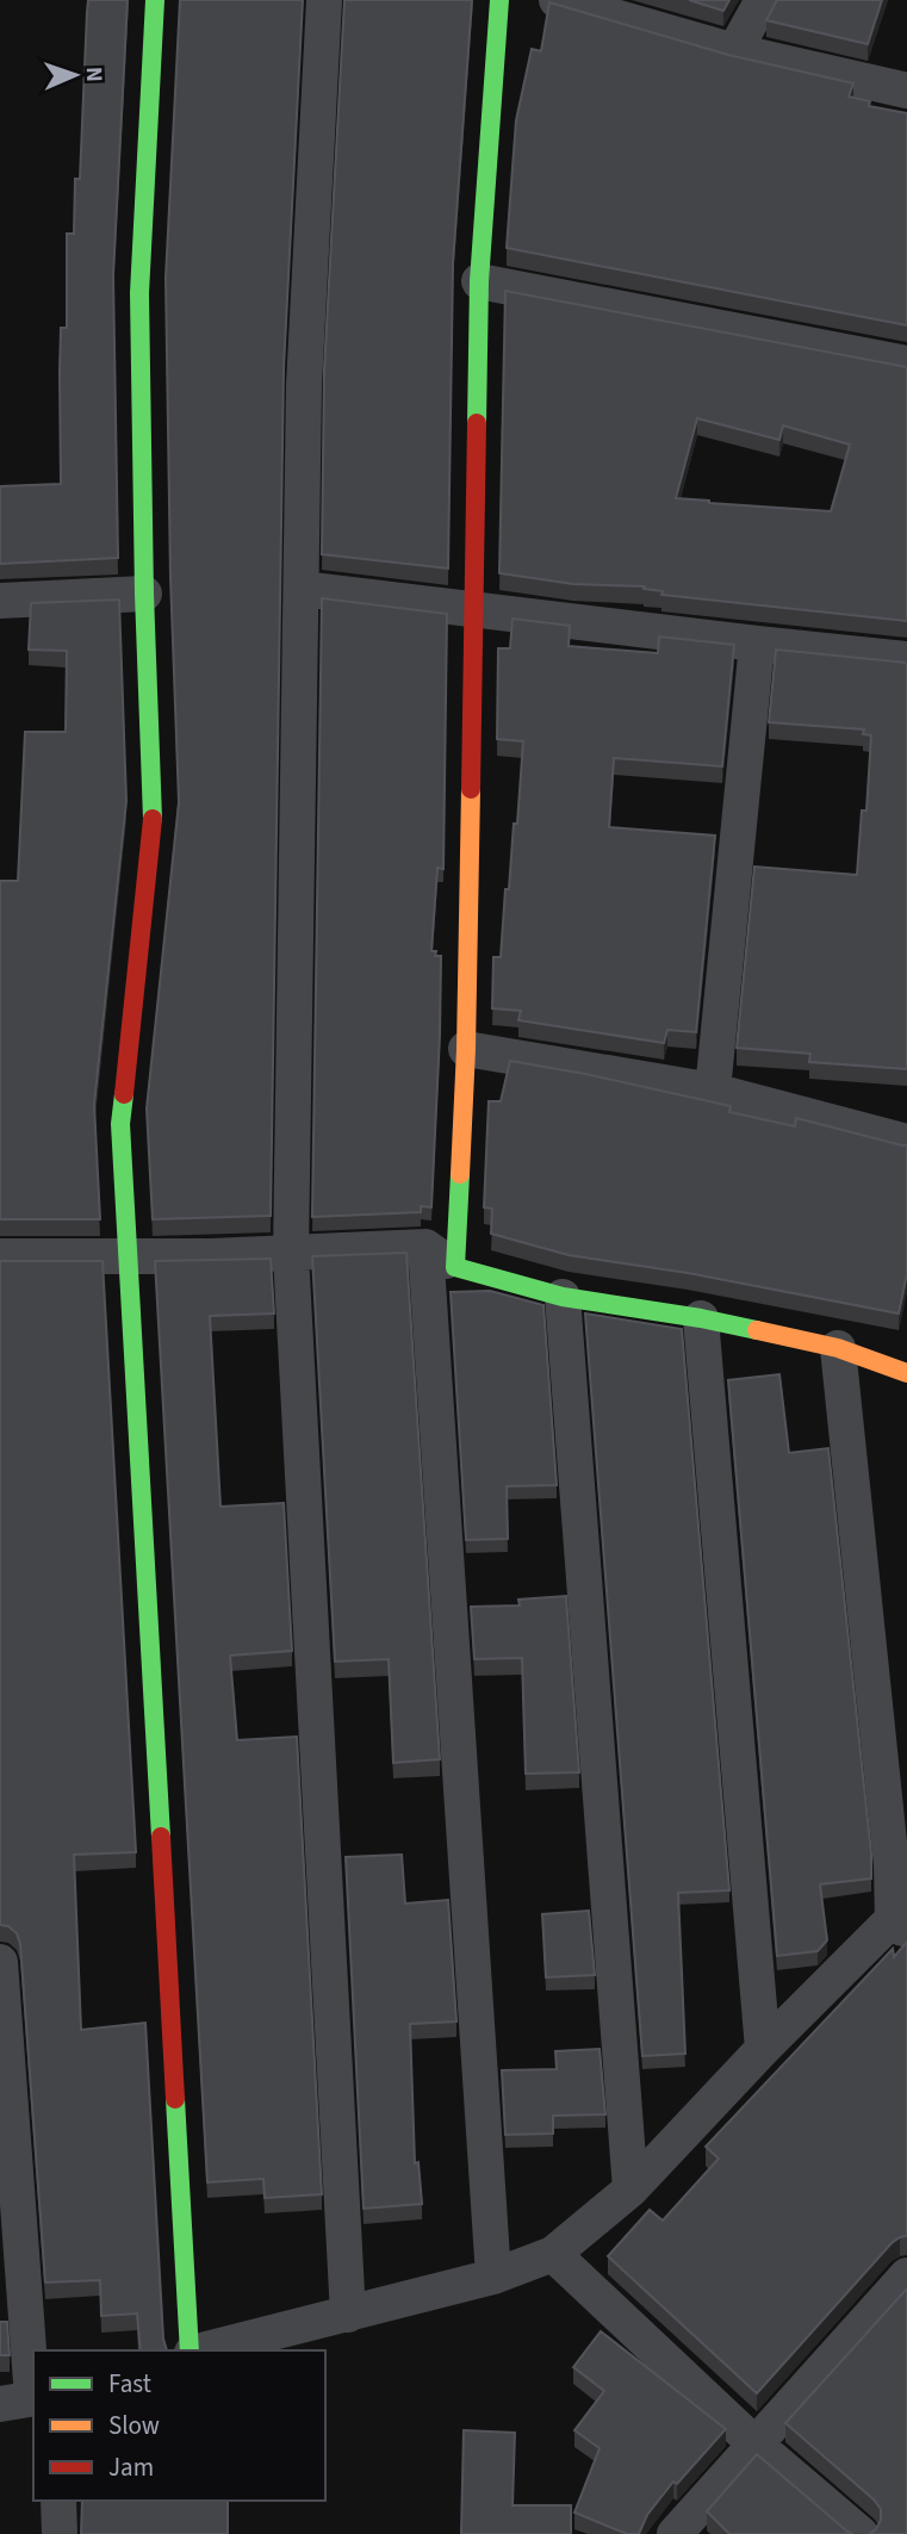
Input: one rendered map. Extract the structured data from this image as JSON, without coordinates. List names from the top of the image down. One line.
{"legend":["Fast","Slow","Jam"],"north":"right"}
